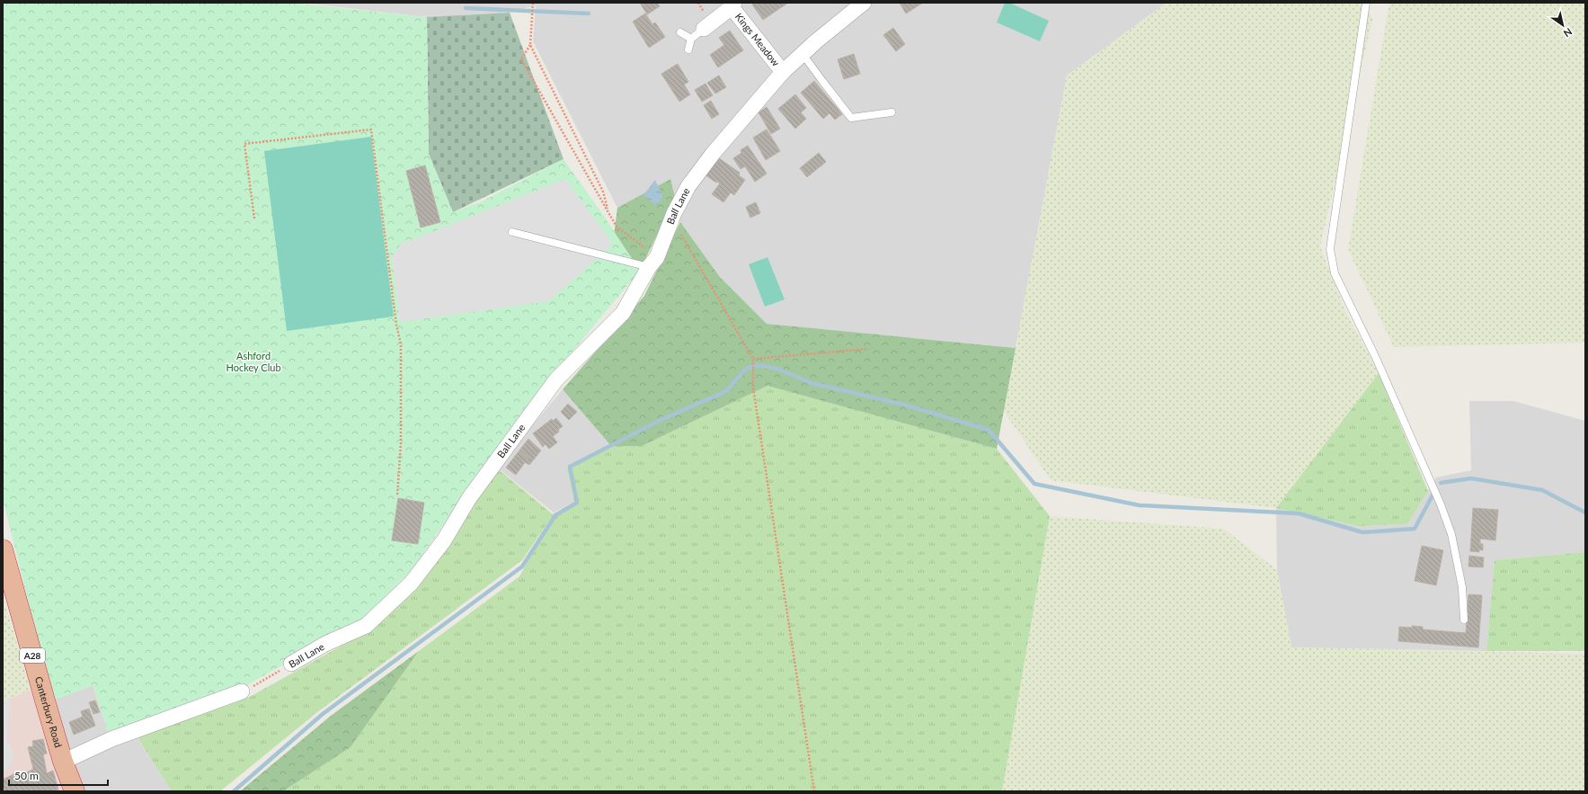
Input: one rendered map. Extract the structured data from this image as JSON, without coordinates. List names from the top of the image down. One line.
{"streets":{"highway":["A28","Canterbury Road"],"street":["Kings Meadow","Ball Lane"]},"crossings":[["Kings Meadow","Ball Lane"]],"parks":["Ashford Hockey Club"],"scale_bar":"50 m","north":"bottom right"}
